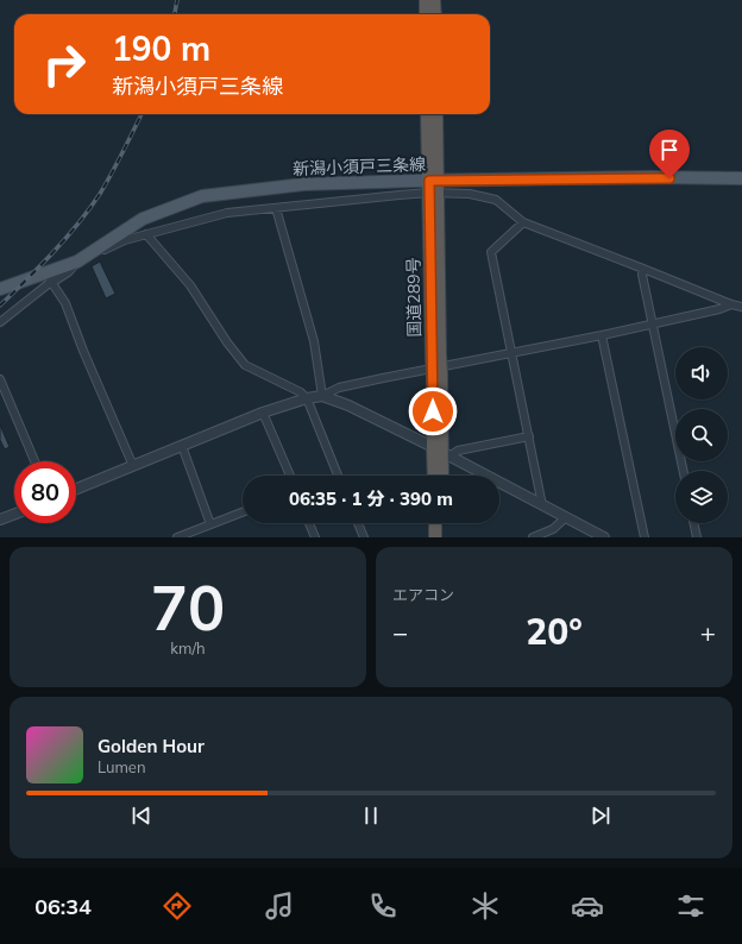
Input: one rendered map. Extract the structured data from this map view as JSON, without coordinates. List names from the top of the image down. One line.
{"streets":{"highway":["国道289号"],"main road":["新潟小須戸三条線"]},"crossings":[["新潟小須戸三条線","国道289号"]],"page":{"turn":["190 m","新潟小須戸三条線"],"limit":"80","trip":"06:35 · 1 分 · 390 m","tile":[["70","km/h"],"エアコン"],"heat":["−","20°","+"],"song":["Golden Hour","Lumen"],"tabs":"06:34"}}
